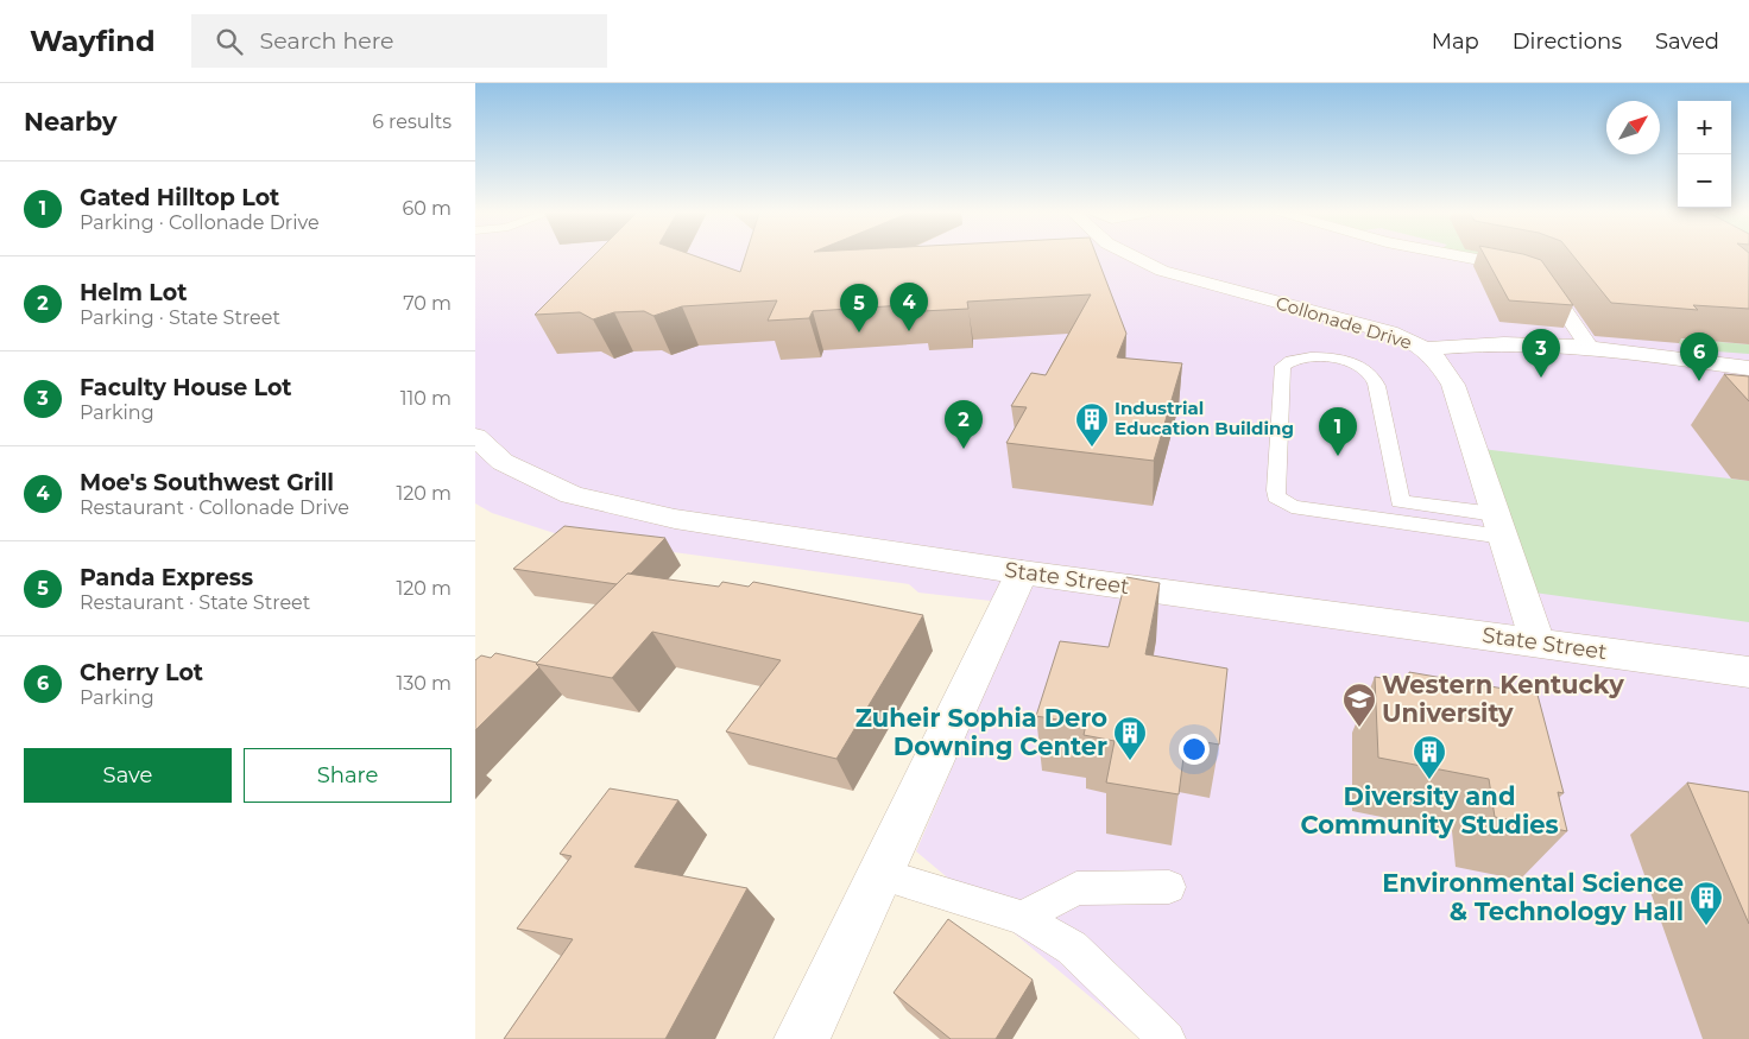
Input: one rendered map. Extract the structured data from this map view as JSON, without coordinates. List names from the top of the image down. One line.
{"streets":{"street":["Collonade Drive","State Street"]},"crossings":[["Collonade Drive","State Street"]],"places":{"building":["Industrial Education Building","Zuheir Sophia Dero Downing Center","Diversity and Community Studies","Environmental Science & Technology Hall"],"school or university":["Western Kentucky University"]},"north":"top right","page":{"header":"Wayfind","search":"Search here","nav":["Map","Directions","Saved"],"heading":["Nearby","6 results"],"map_buttons":["+","−"],"list":[{"mark":"1","name":"Gated Hilltop Lot","note":"Parking · Collonade Drive","value":"60 m"},{"mark":"2","name":"Helm Lot","note":"Parking · State Street","value":"70 m"},{"mark":"3","name":"Faculty House Lot","note":"Parking","value":"110 m"},{"mark":"4","name":"Moe's Southwest Grill","note":"Restaurant · Collonade Drive","value":"120 m"},{"mark":"5","name":"Panda Express","note":"Restaurant · State Street","value":"120 m"},{"mark":"6","name":"Cherry Lot","note":"Parking","value":"130 m"}],"pins":["4","5","3","6","2","1"],"buttons":["Save","Share"]}}
